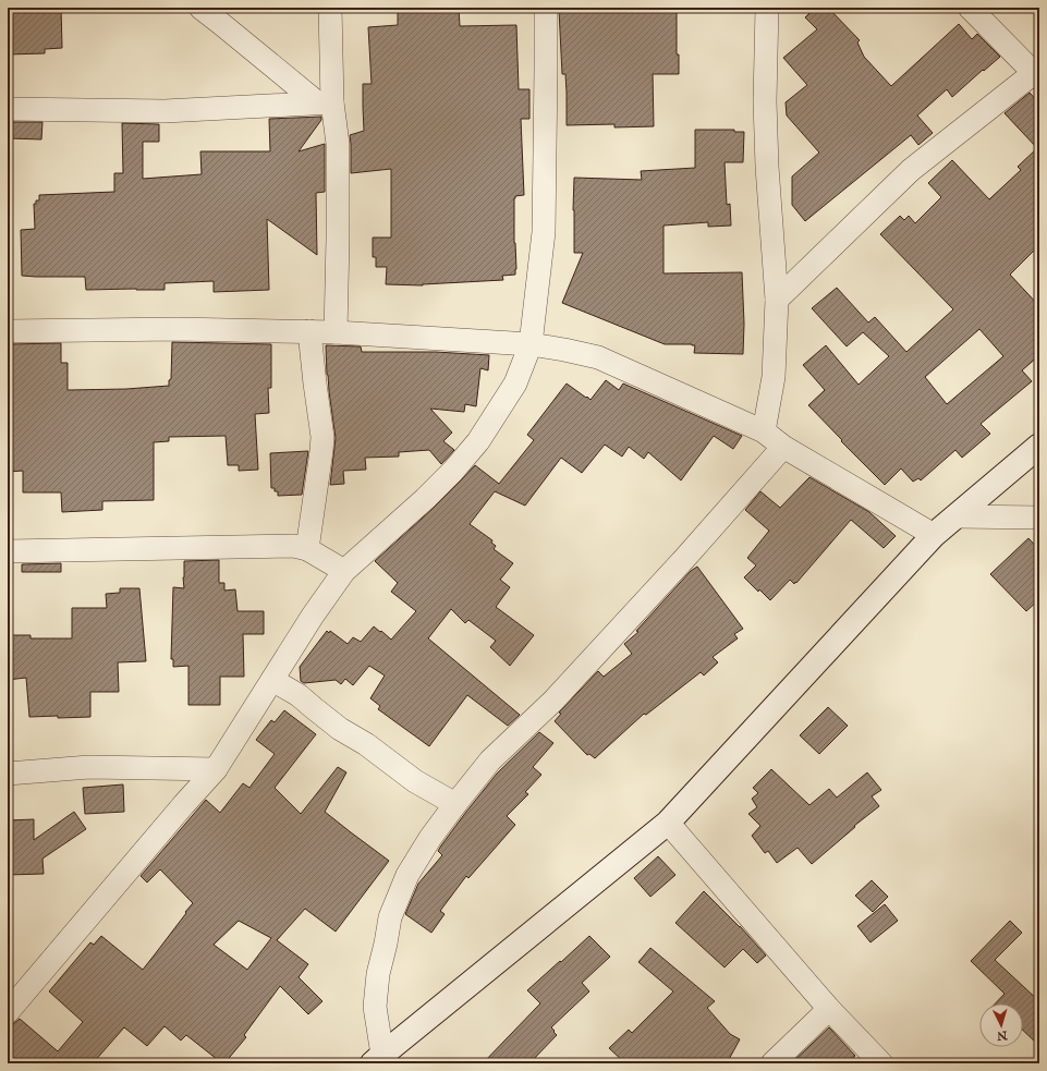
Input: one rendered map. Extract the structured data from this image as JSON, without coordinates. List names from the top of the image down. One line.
{"north":"bottom"}
